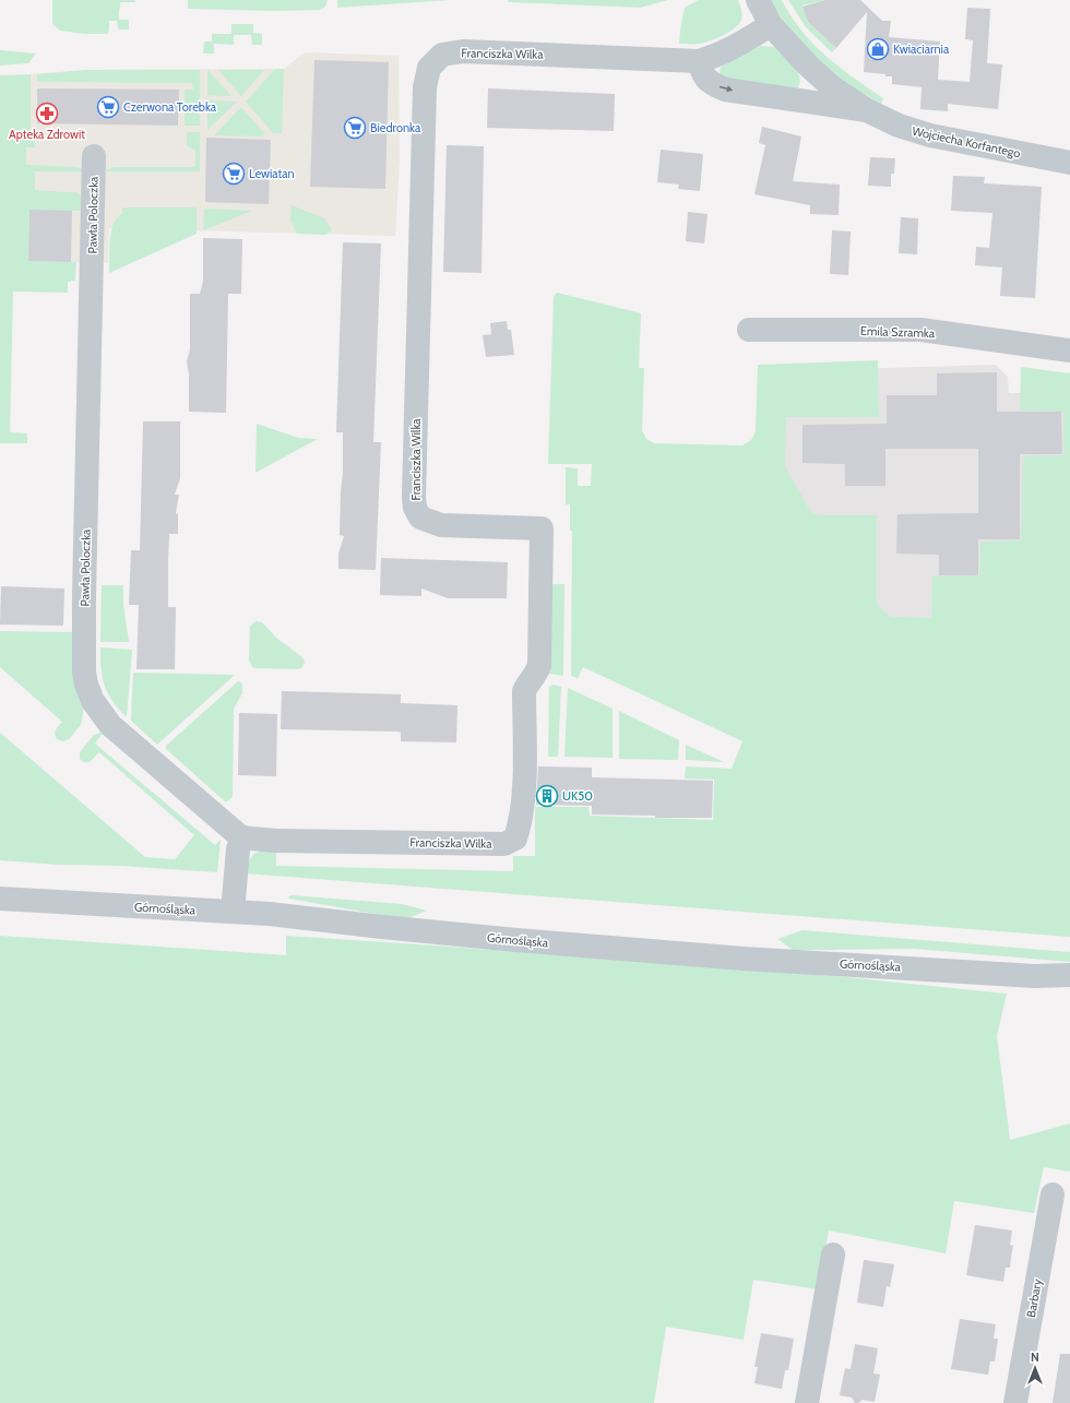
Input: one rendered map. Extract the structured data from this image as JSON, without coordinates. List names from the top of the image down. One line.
{"streets":{"street":["Franciszka Wilka","Wojciecha Korfantego","Pawła Poloczka","Emila Szramka","Górnośląska","Barbary"]},"crossings":[["Franciszka Wilka","Wojciecha Korfantego"],["Franciszka Wilka","Pawła Poloczka"]],"places":{"shop":["Kwiaciarnia"],"supermarket":["Czerwona Torebka","Biedronka","Lewiatan"],"pharmacy":["Apteka Zdrowit"],"building":["UK50"]},"north":"top"}
